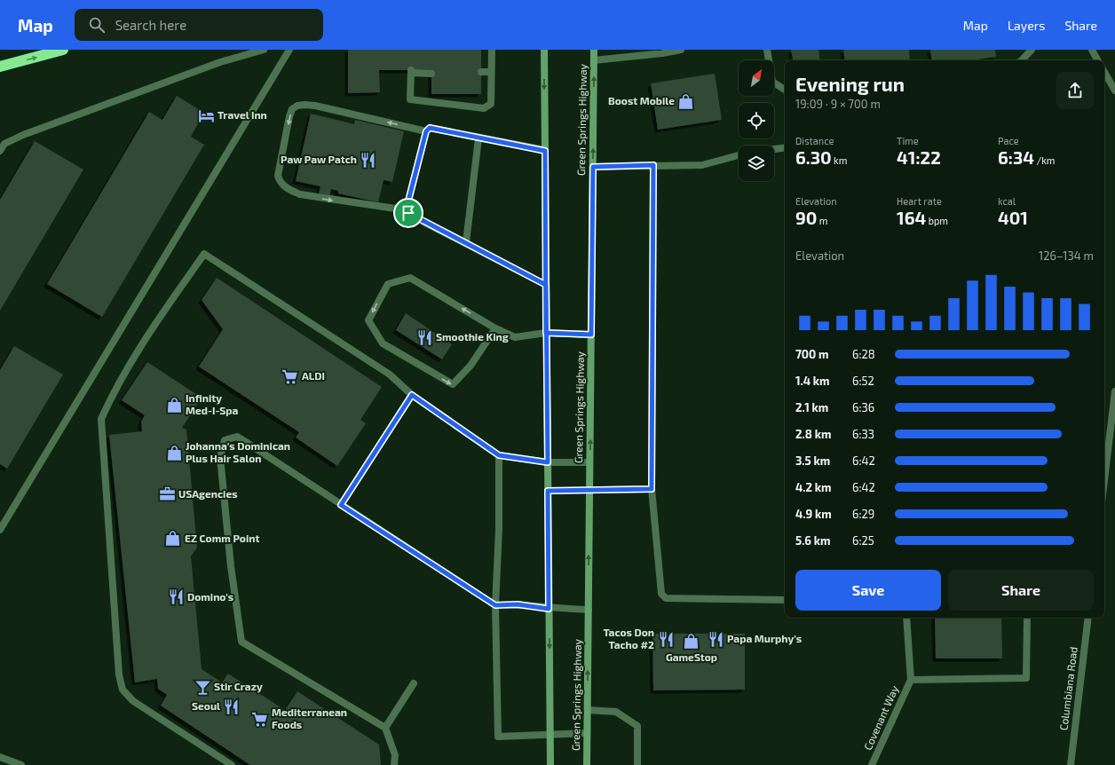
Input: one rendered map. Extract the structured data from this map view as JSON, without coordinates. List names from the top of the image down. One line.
{"streets":{"main road":["Green Springs Highway"],"street":["Columbiana Road","Covenant Way"]},"places":{"shop":["Boost Mobile","Infinity Med-I-Spa","Johanna's Dominican Plus Hair Salon","EZ Comm Point","GameStop"],"hotel":["Travel Inn"],"restaurant":["Paw Paw Patch","Smoothie King","Domino's","Tacos Don Tacho #2","Papa Murphy's","Seoul"],"supermarket":["ALDI","Mediterranean Foods"],"office":["USAgencies"],"bar":["Stir Crazy"]},"north":"top right","page":{"header":"Map","search":"Search here","nav":["Map","Layers","Share"],"heading":["Evening run","19:09 · 9 × 700 m"],"stats":[["Distance","6.30 km"],["Time","41:22"],["Pace","6:34 /km"],["Elevation","90 m"],["Heart rate","164 bpm"],["kcal","401"]],"chart":["Elevation","126–134 m"],"list":[{"name":"700 m","note":"6:28"},{"name":"1.4 km","note":"6:52"},{"name":"2.1 km","note":"6:36"},{"name":"2.8 km","note":"6:33"},{"name":"3.5 km","note":"6:42"},{"name":"4.2 km","note":"6:42"},{"name":"4.9 km","note":"6:29"},{"name":"5.6 km","note":"6:25"}],"buttons":["Save","Share"]}}
